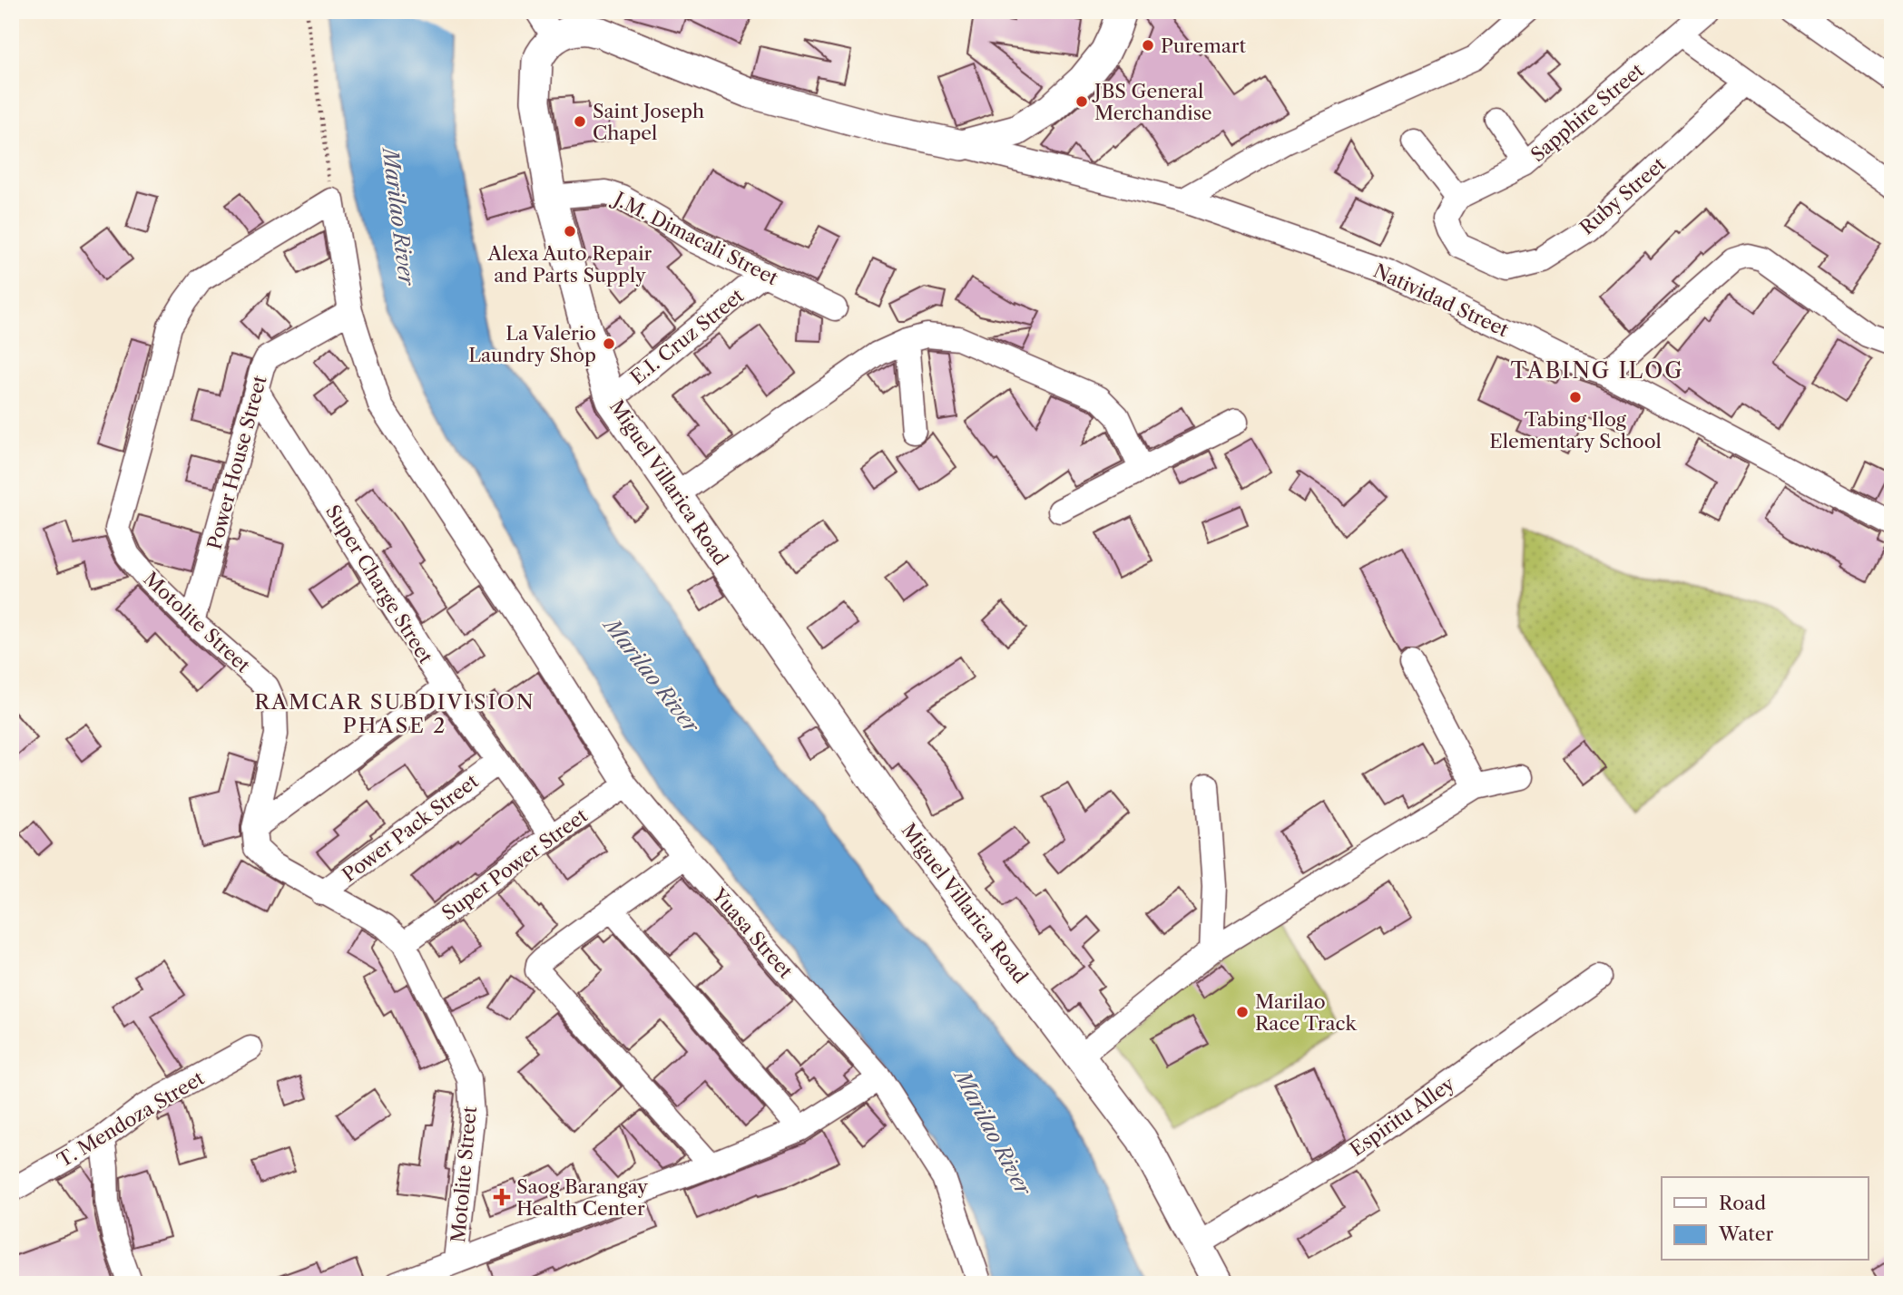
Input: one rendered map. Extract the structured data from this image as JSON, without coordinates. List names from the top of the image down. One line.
{"streets":{"main road":["Miguel Villarica Road"],"street":["Sapphire Street","Ruby Street","J.M. Dimacali Street","Natividad Street","E.I. Cruz Street","Power House Street","Super Charge Street","Motolite Street","Power Pack Street","Super Power Street","Yuasa Street","Espiritu Alley","T. Mendoza Street"]},"crossings":[["Sapphire Street","Ruby Street"],["J.M. Dimacali Street","E.I. Cruz Street"],["J.M. Dimacali Street","Miguel Villarica Road"],["E.I. Cruz Street","Miguel Villarica Road"],["Power House Street","Super Charge Street"],["Power House Street","Motolite Street"],["Power House Street","Yuasa Street"],["Miguel Villarica Road","Espiritu Alley"],["Super Charge Street","Power Pack Street"],["Super Charge Street","Super Power Street"],["Motolite Street","Power Pack Street"],["Motolite Street","Super Power Street"],["Motolite Street","Yuasa Street"],["Super Power Street","Yuasa Street"]],"districts":["TABING ILOG","RAMCAR SUBDIVISION PHASE 2"],"water":["Marilao River"],"places":{"other":["Puremart","JBS General Merchandise","Saint Joseph Chapel","Alexa Auto Repair and Parts Supply","La Valerio Laundry Shop","Tabing Ilog Elementary School","Marilao Race Track"],"health":["Saog Barangay Health Center"]},"legend":["Road","Water"]}
